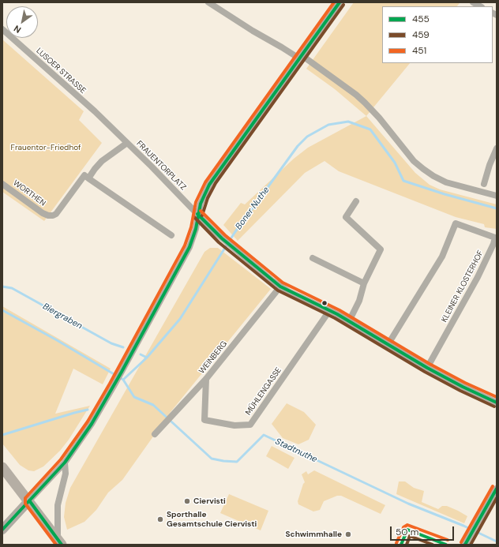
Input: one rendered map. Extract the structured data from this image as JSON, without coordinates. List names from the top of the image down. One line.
{"streets":{"street":["LUSOER STRASSE","FRAUENTORPLATZ","WORTHEN","KLEINER KLOSTERHOF","WEINBERG","MÜHLENGASSE"]},"crossings":[["LUSOER STRASSE","FRAUENTORPLATZ"],["FRAUENTORPLATZ","WORTHEN"],["FRAUENTORPLATZ","KLEINER KLOSTERHOF"],["FRAUENTORPLATZ","WEINBERG"],["FRAUENTORPLATZ","MÜHLENGASSE"],["WEINBERG","MÜHLENGASSE"]],"water":["Boner Nuthe","Biergraben","Stadtnuthe"],"parks":["Frauentor-Friedhof"],"places":["Ciervisti","Sporthalle Gesamtschule Ciervisti","Schwimmhalle"],"lines":["transit line 455","transit line 451","transit line 459"],"legend":["455","459","451"],"scale_bar":"50 m","north":"bottom left"}
